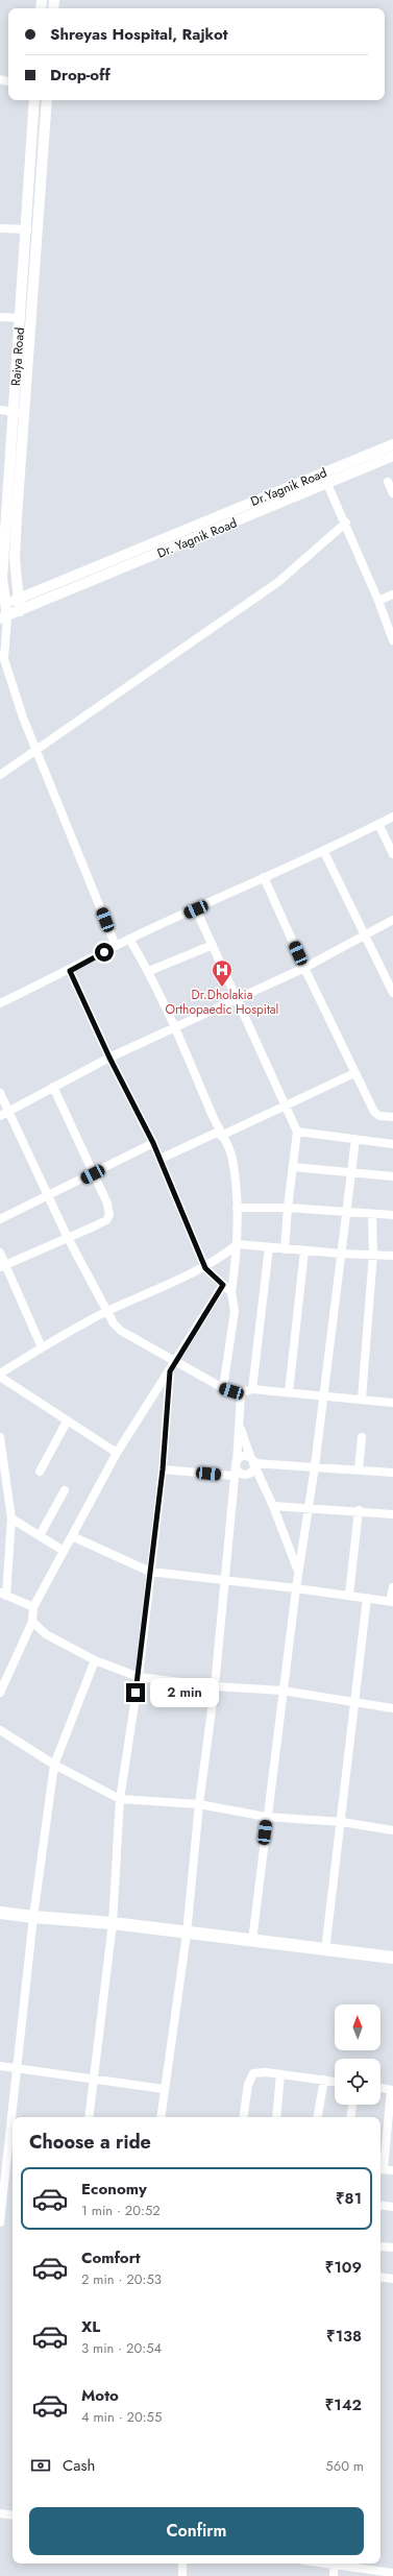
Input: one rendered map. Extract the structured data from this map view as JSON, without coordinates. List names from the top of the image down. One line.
{"streets":{"street":["Raiya Road","Dr.Yagnik Road","Dr. Yagnik Road"]},"crossings":[["Raiya Road","Dr.Yagnik Road"],["Raiya Road","Dr. Yagnik Road"]],"places":{"hospital":["Dr.Dholakia Orthopaedic Hospital"]},"north":"top","page":{"banner":["Shreyas Hospital, Rajkot","Drop-off"],"bubble":"2 min","heading":"Choose a ride","list":[{"name":"Economy","note":"1 min · 20:52","value":"₹81"},{"name":"Comfort","note":"2 min · 20:53","value":"₹109"},{"name":"XL","note":"3 min · 20:54","value":"₹138"},{"name":"Moto","note":"4 min · 20:55","value":"₹142"}],"pay":["Cash","560 m"],"buttons":"Confirm"}}
